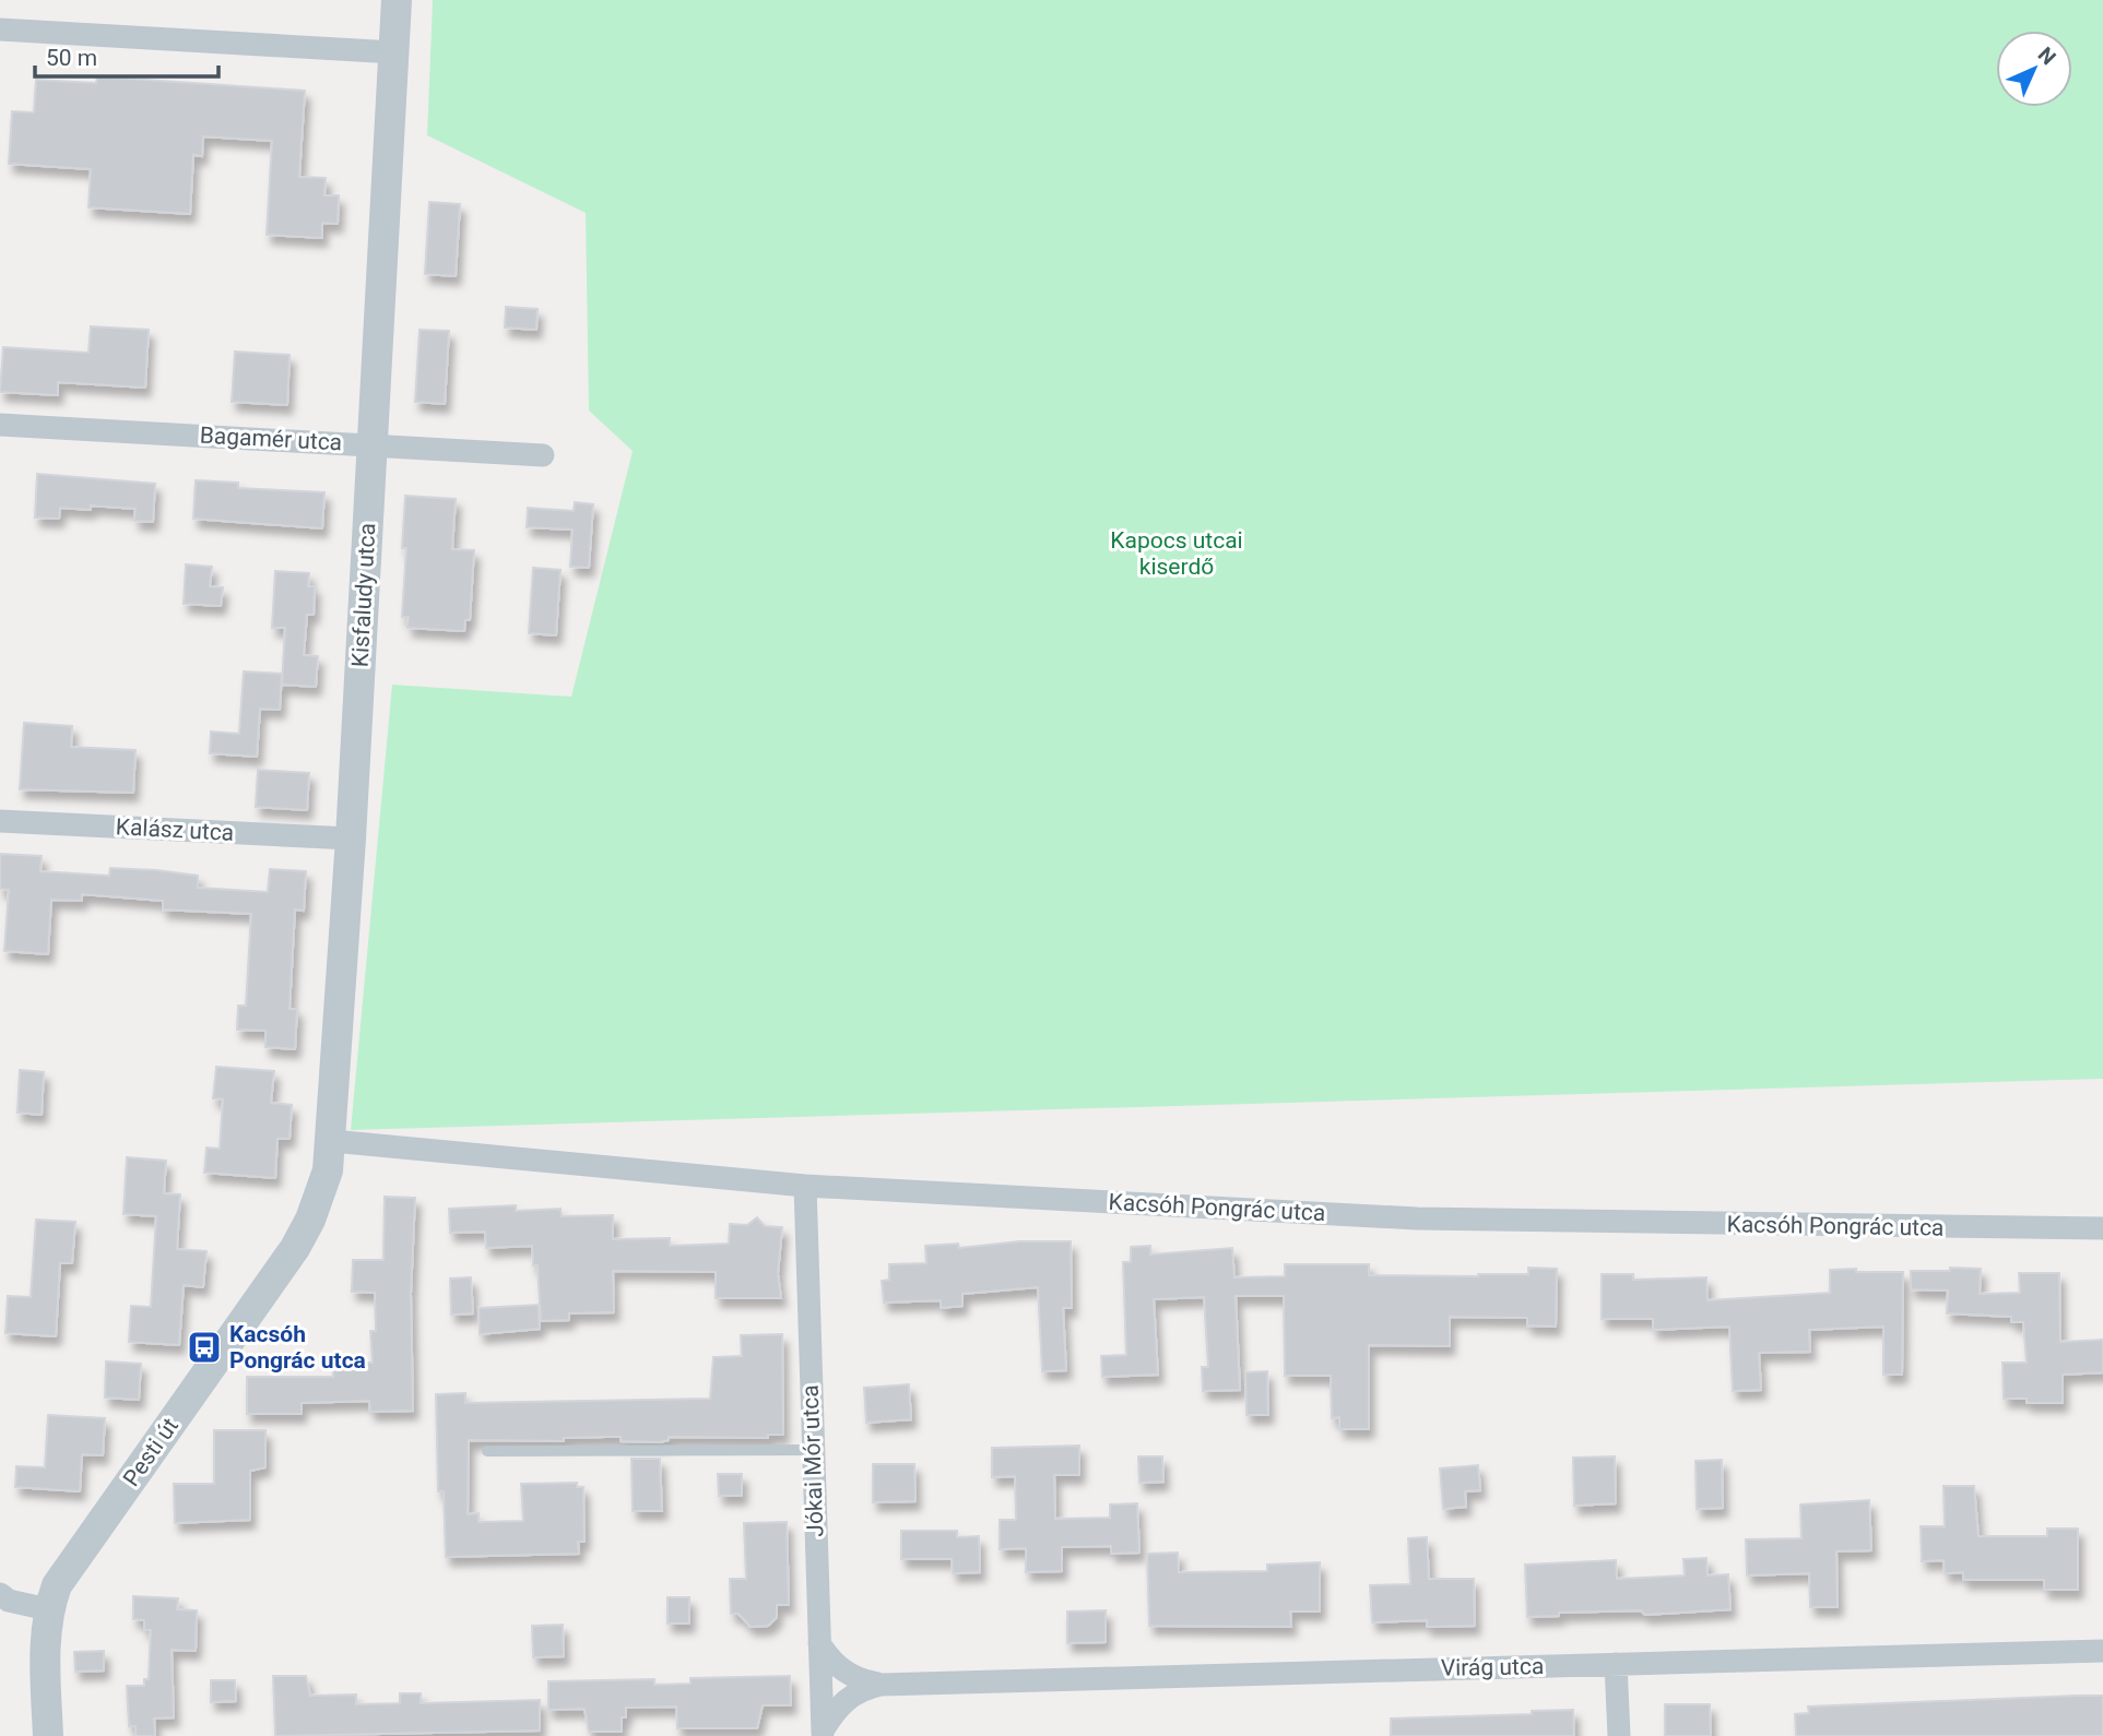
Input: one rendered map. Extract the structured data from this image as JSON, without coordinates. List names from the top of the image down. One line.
{"streets":{"street":["Bagamér utca","Kisfaludy utca","Kalász utca","Kacsóh Pongrác utca","Pesti út","Jókai Mór utca","Virág utca"]},"crossings":[["Bagamér utca","Kisfaludy utca"],["Kisfaludy utca","Kalász utca"],["Kisfaludy utca","Kacsóh Pongrác utca"],["Kisfaludy utca","Pesti út"],["Kacsóh Pongrác utca","Jókai Mór utca"],["Jókai Mór utca","Virág utca"]],"parks":["Kapocs utcai kiserdő"],"places":{"bus stop":["Kacsóh Pongrác utca"]},"scale_bar":"50 m","north":"top right"}
